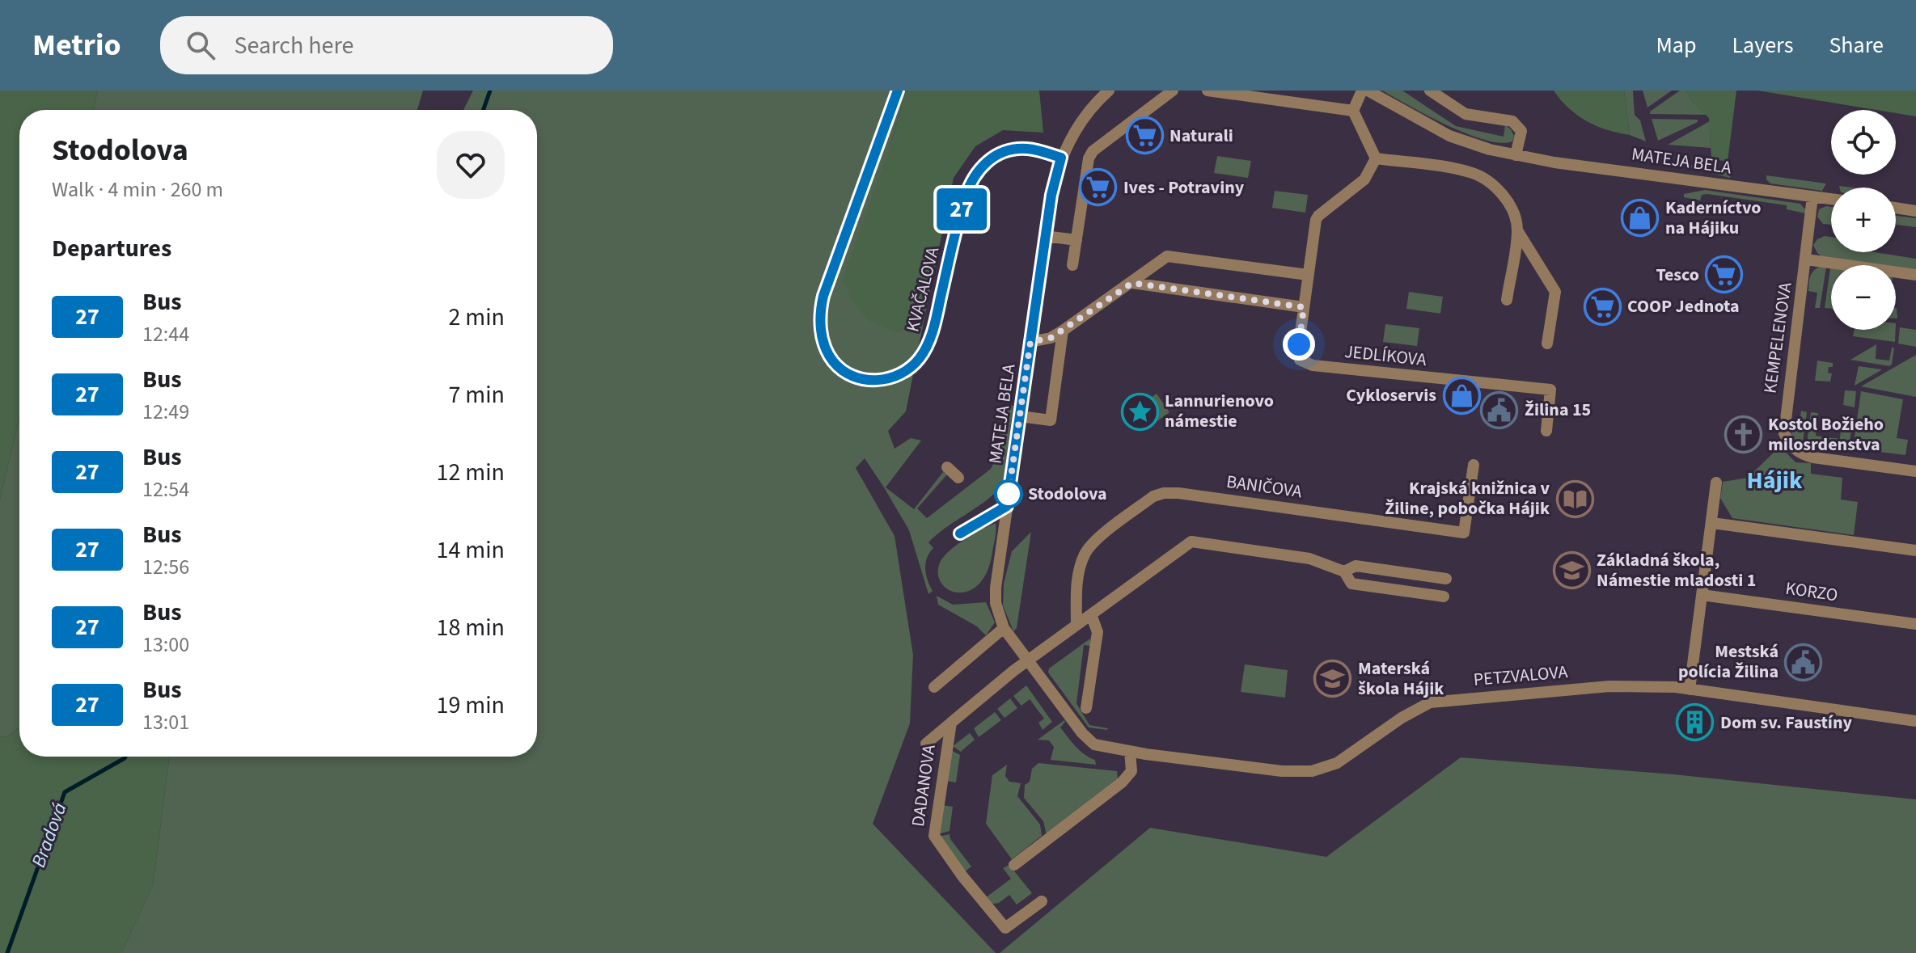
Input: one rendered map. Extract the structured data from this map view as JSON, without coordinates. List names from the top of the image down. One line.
{"streets":{"street":["MATEJA BELA","KVAČALOVA","KEMPELENOVA","JEDLÍKOVA","BANIČOVA","KORZO","PETZVALOVA","DADANOVA"]},"crossings":[["MATEJA BELA","KVAČALOVA"],["MATEJA BELA","KEMPELENOVA"],["MATEJA BELA","PETZVALOVA"],["MATEJA BELA","DADANOVA"]],"districts":["Hájik"],"water":["Bradová"],"places":{"supermarket":["Naturali","Ives - Potraviny","Tesco","COOP Jednota"],"shop":["Kaderníctvo na Hájiku","Cykloservis"],"public building":["Žilina 15","Mestská polícia Žilina"],"place":["Lannurienovo námestie"],"church":["Kostol Božieho milosrdenstva"],"other":["Stodolova"],"library":["Krajská knižnica v Žiline, pobočka Hájik"],"school or university":["Základná škola, Námestie mladosti 1","Materská škola Hájik"],"building":["Dom sv. Faustíny"]},"lines":["bus line 27"],"page":{"header":"Metrio","search":"Search here","nav":["Map","Layers","Share"],"on_map":"27","map_buttons":["+","−"],"heading":[["Stodolova","Walk · 4 min · 260 m"],"Departures"],"list":[{"mark":"27","name":"Bus","note":"12:44","value":"2 min"},{"mark":"27","name":"Bus","note":"12:49","value":"7 min"},{"mark":"27","name":"Bus","note":"12:54","value":"12 min"},{"mark":"27","name":"Bus","note":"12:56","value":"14 min"},{"mark":"27","name":"Bus","note":"13:00","value":"18 min"},{"mark":"27","name":"Bus","note":"13:01","value":"19 min"}]}}
